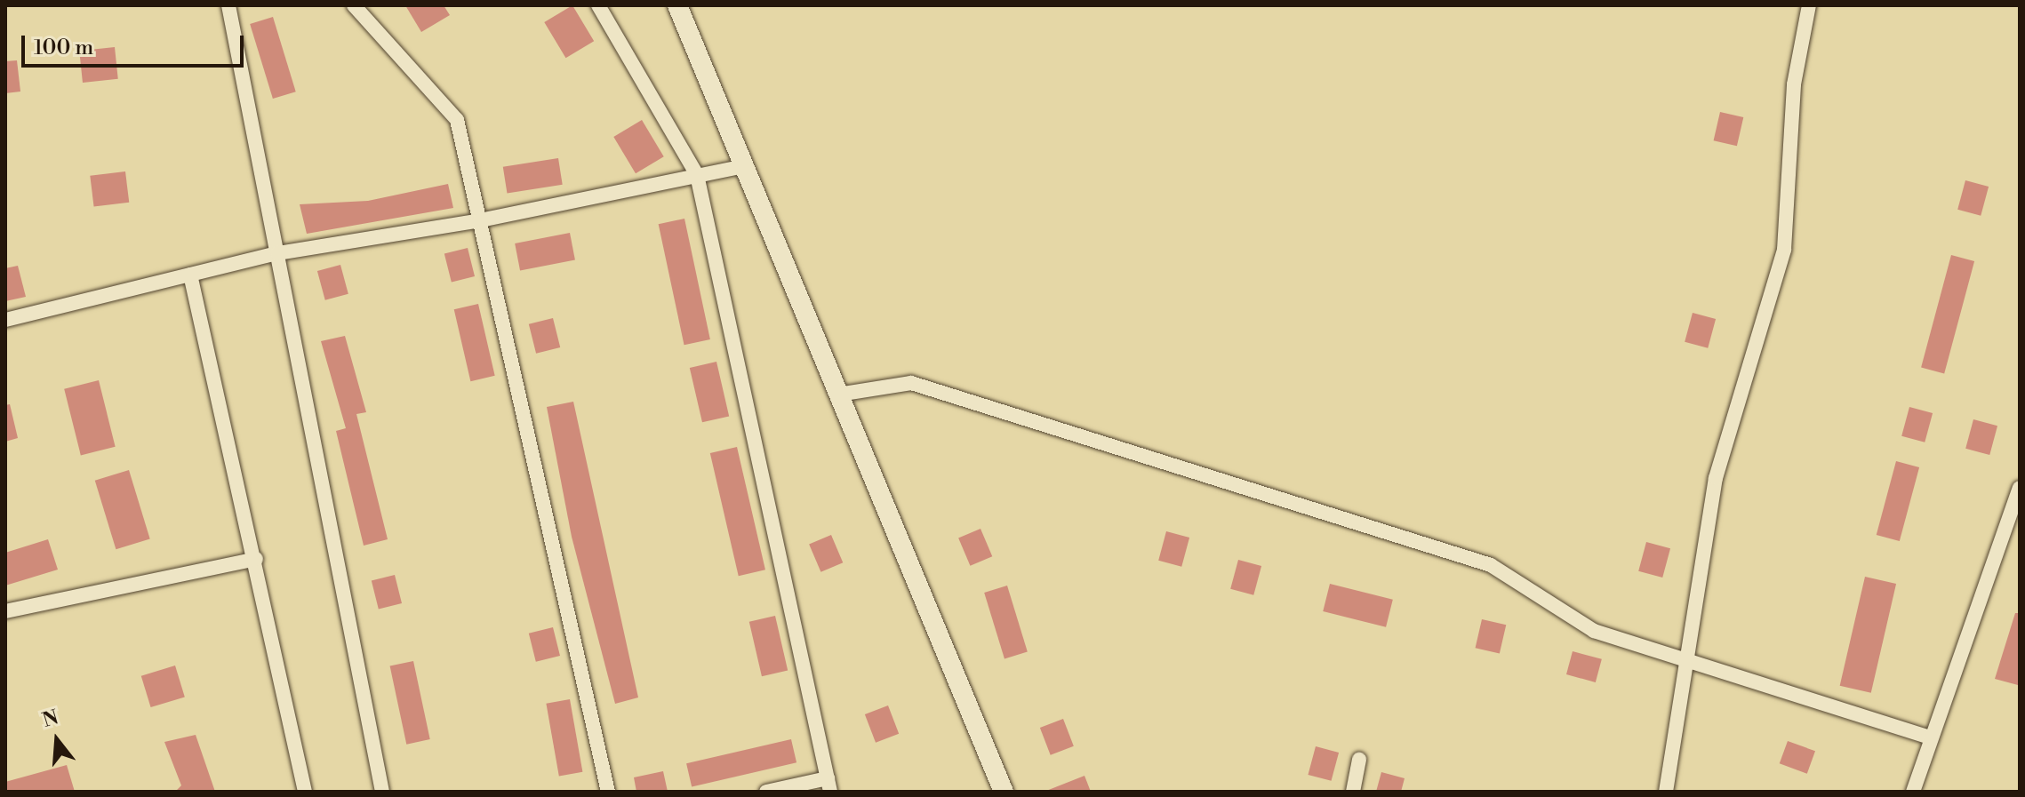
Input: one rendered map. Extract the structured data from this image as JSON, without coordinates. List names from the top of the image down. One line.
{"scale_bar":"100 m","north":"top"}
